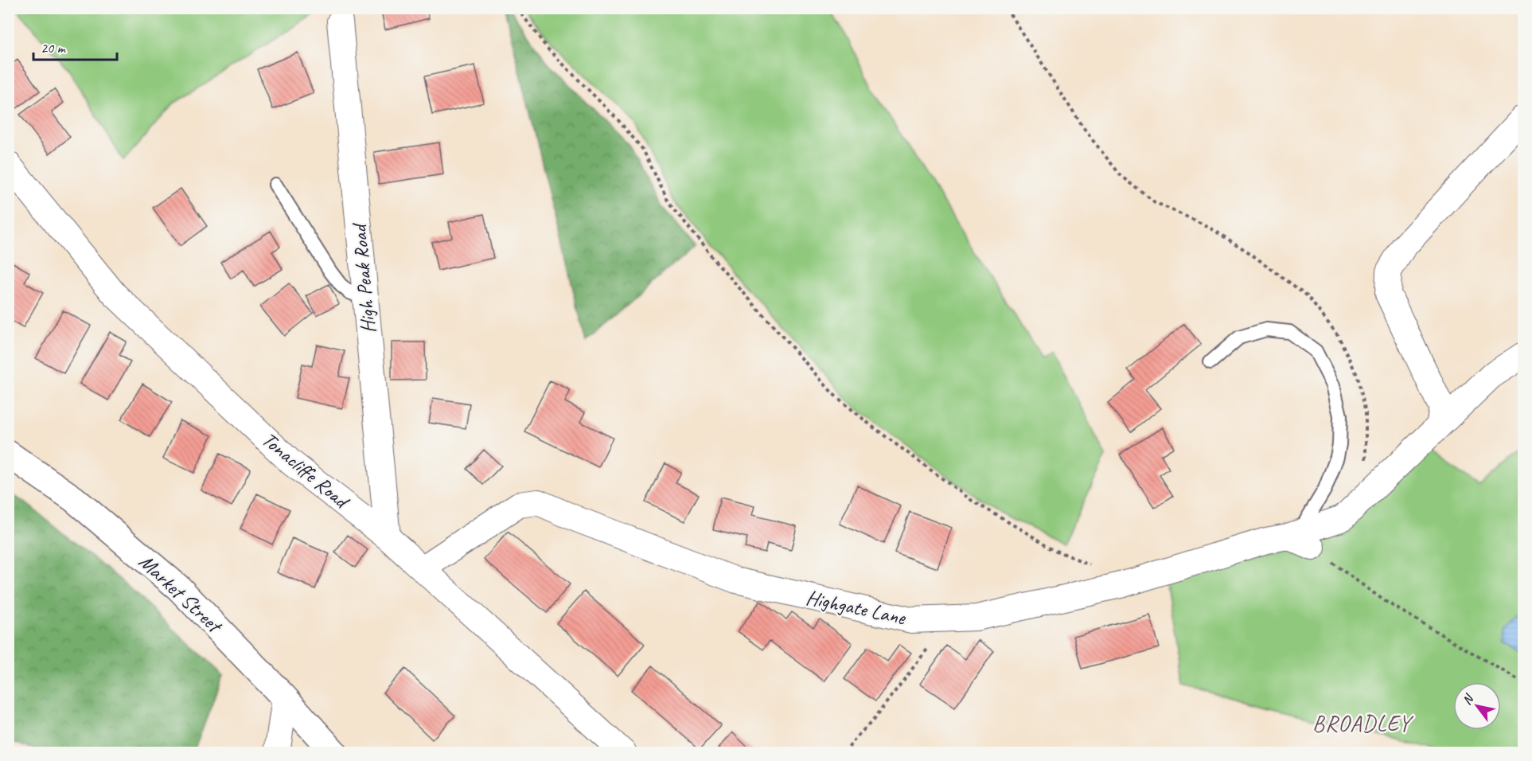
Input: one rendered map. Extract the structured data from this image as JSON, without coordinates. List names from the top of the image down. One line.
{"streets":{"main road":["Market Street"],"street":["High Peak Road","Tonacliffe Road","Highgate Lane"]},"crossings":[["High Peak Road","Tonacliffe Road"],["Tonacliffe Road","Highgate Lane"]],"districts":["BROADLEY"],"scale_bar":"20 m","north":"top left"}
